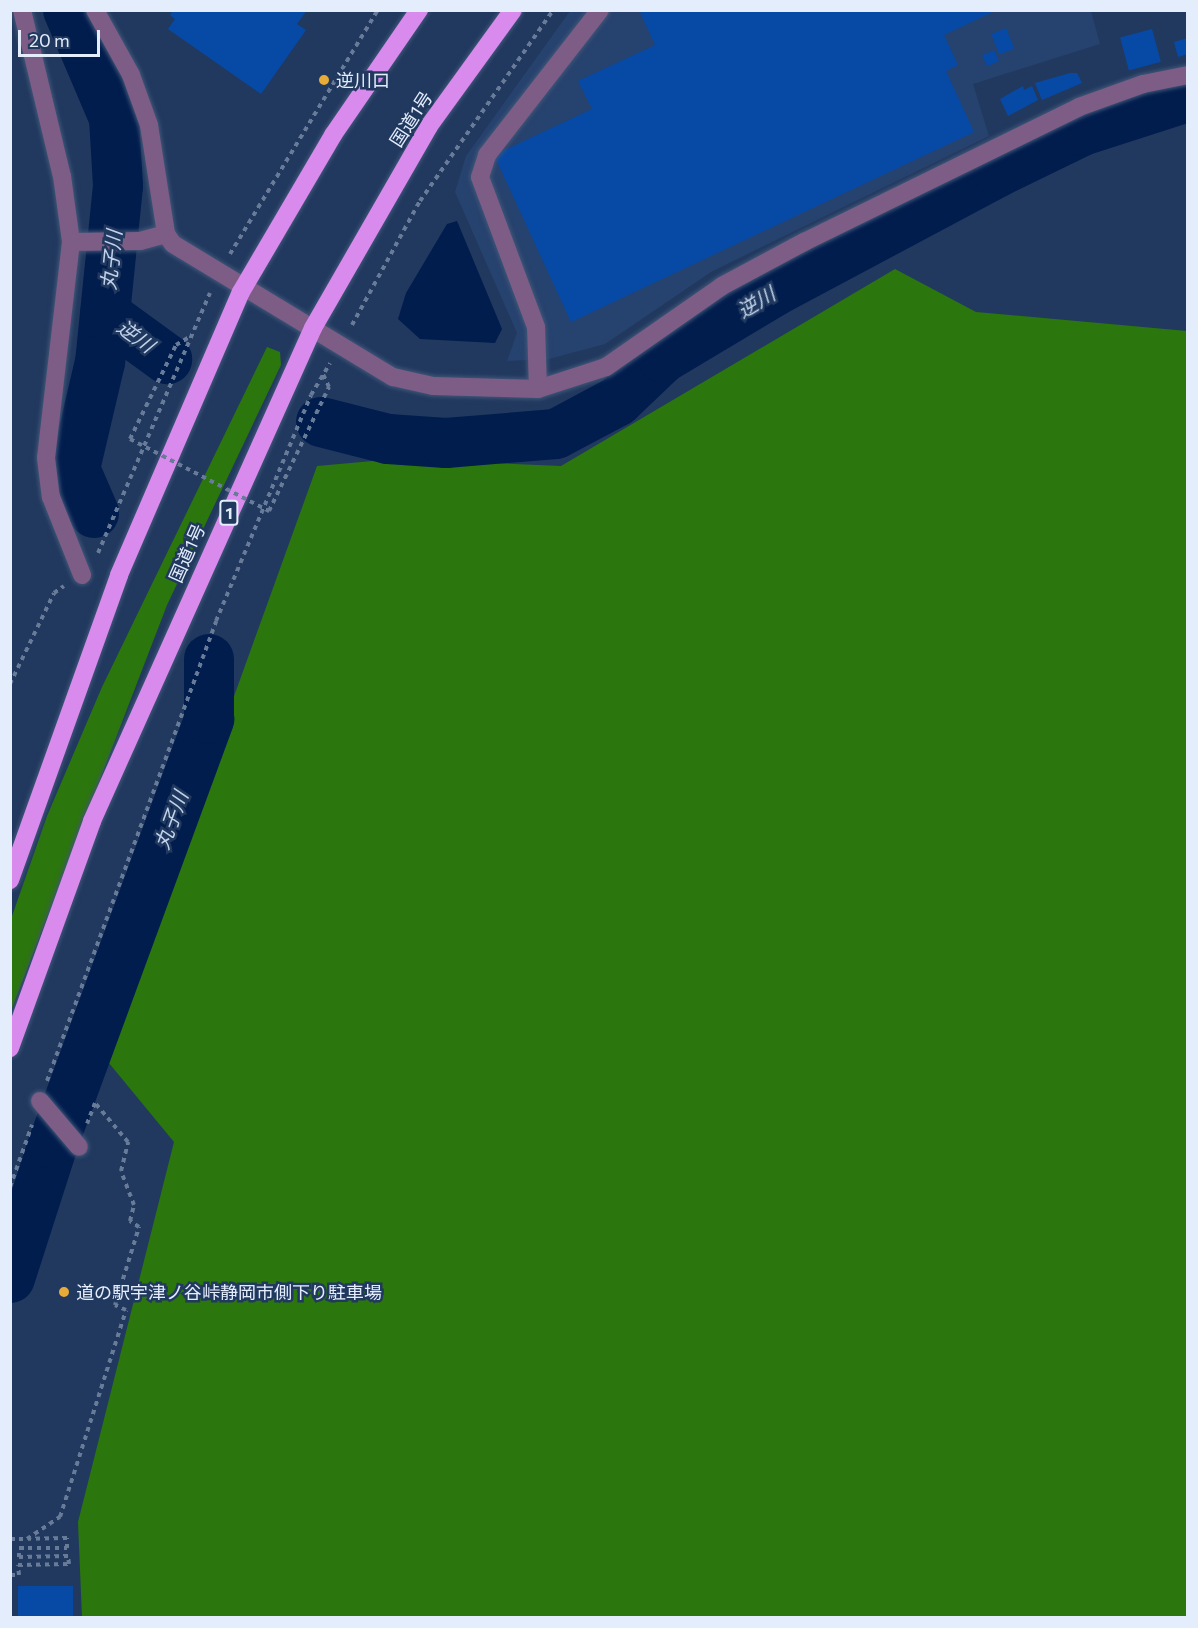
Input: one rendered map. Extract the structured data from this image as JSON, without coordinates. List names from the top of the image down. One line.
{"streets":{"highway":["国道1号","1"]},"water":["丸子川","逆川"],"places":["逆川口","道の駅宇津ノ谷峠静岡市側下り駐車場"],"scale_bar":"20 m"}
